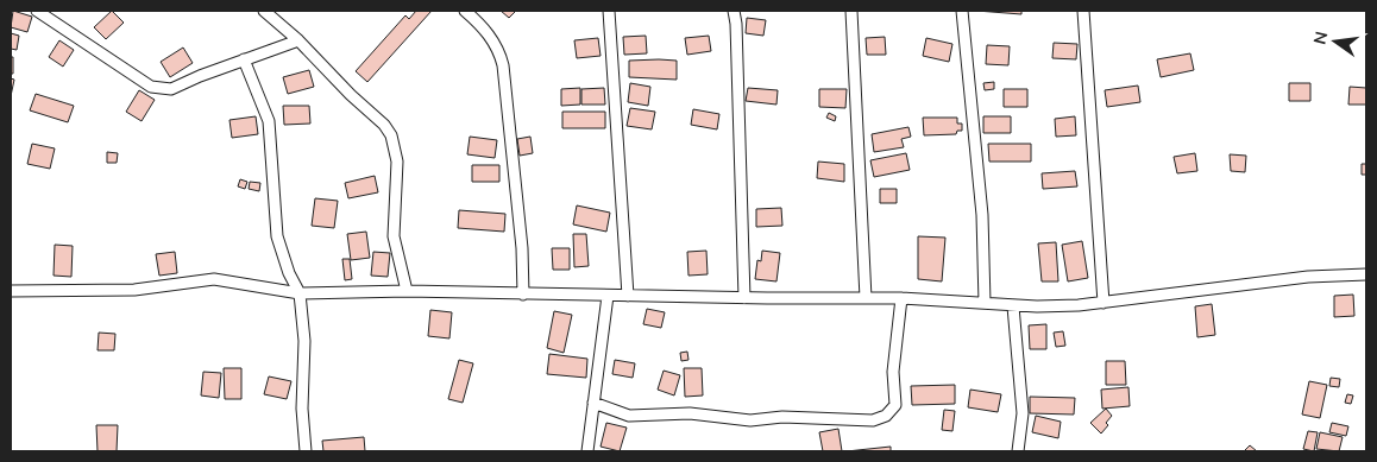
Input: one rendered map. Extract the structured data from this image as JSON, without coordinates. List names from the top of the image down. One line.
{"north":"left"}
